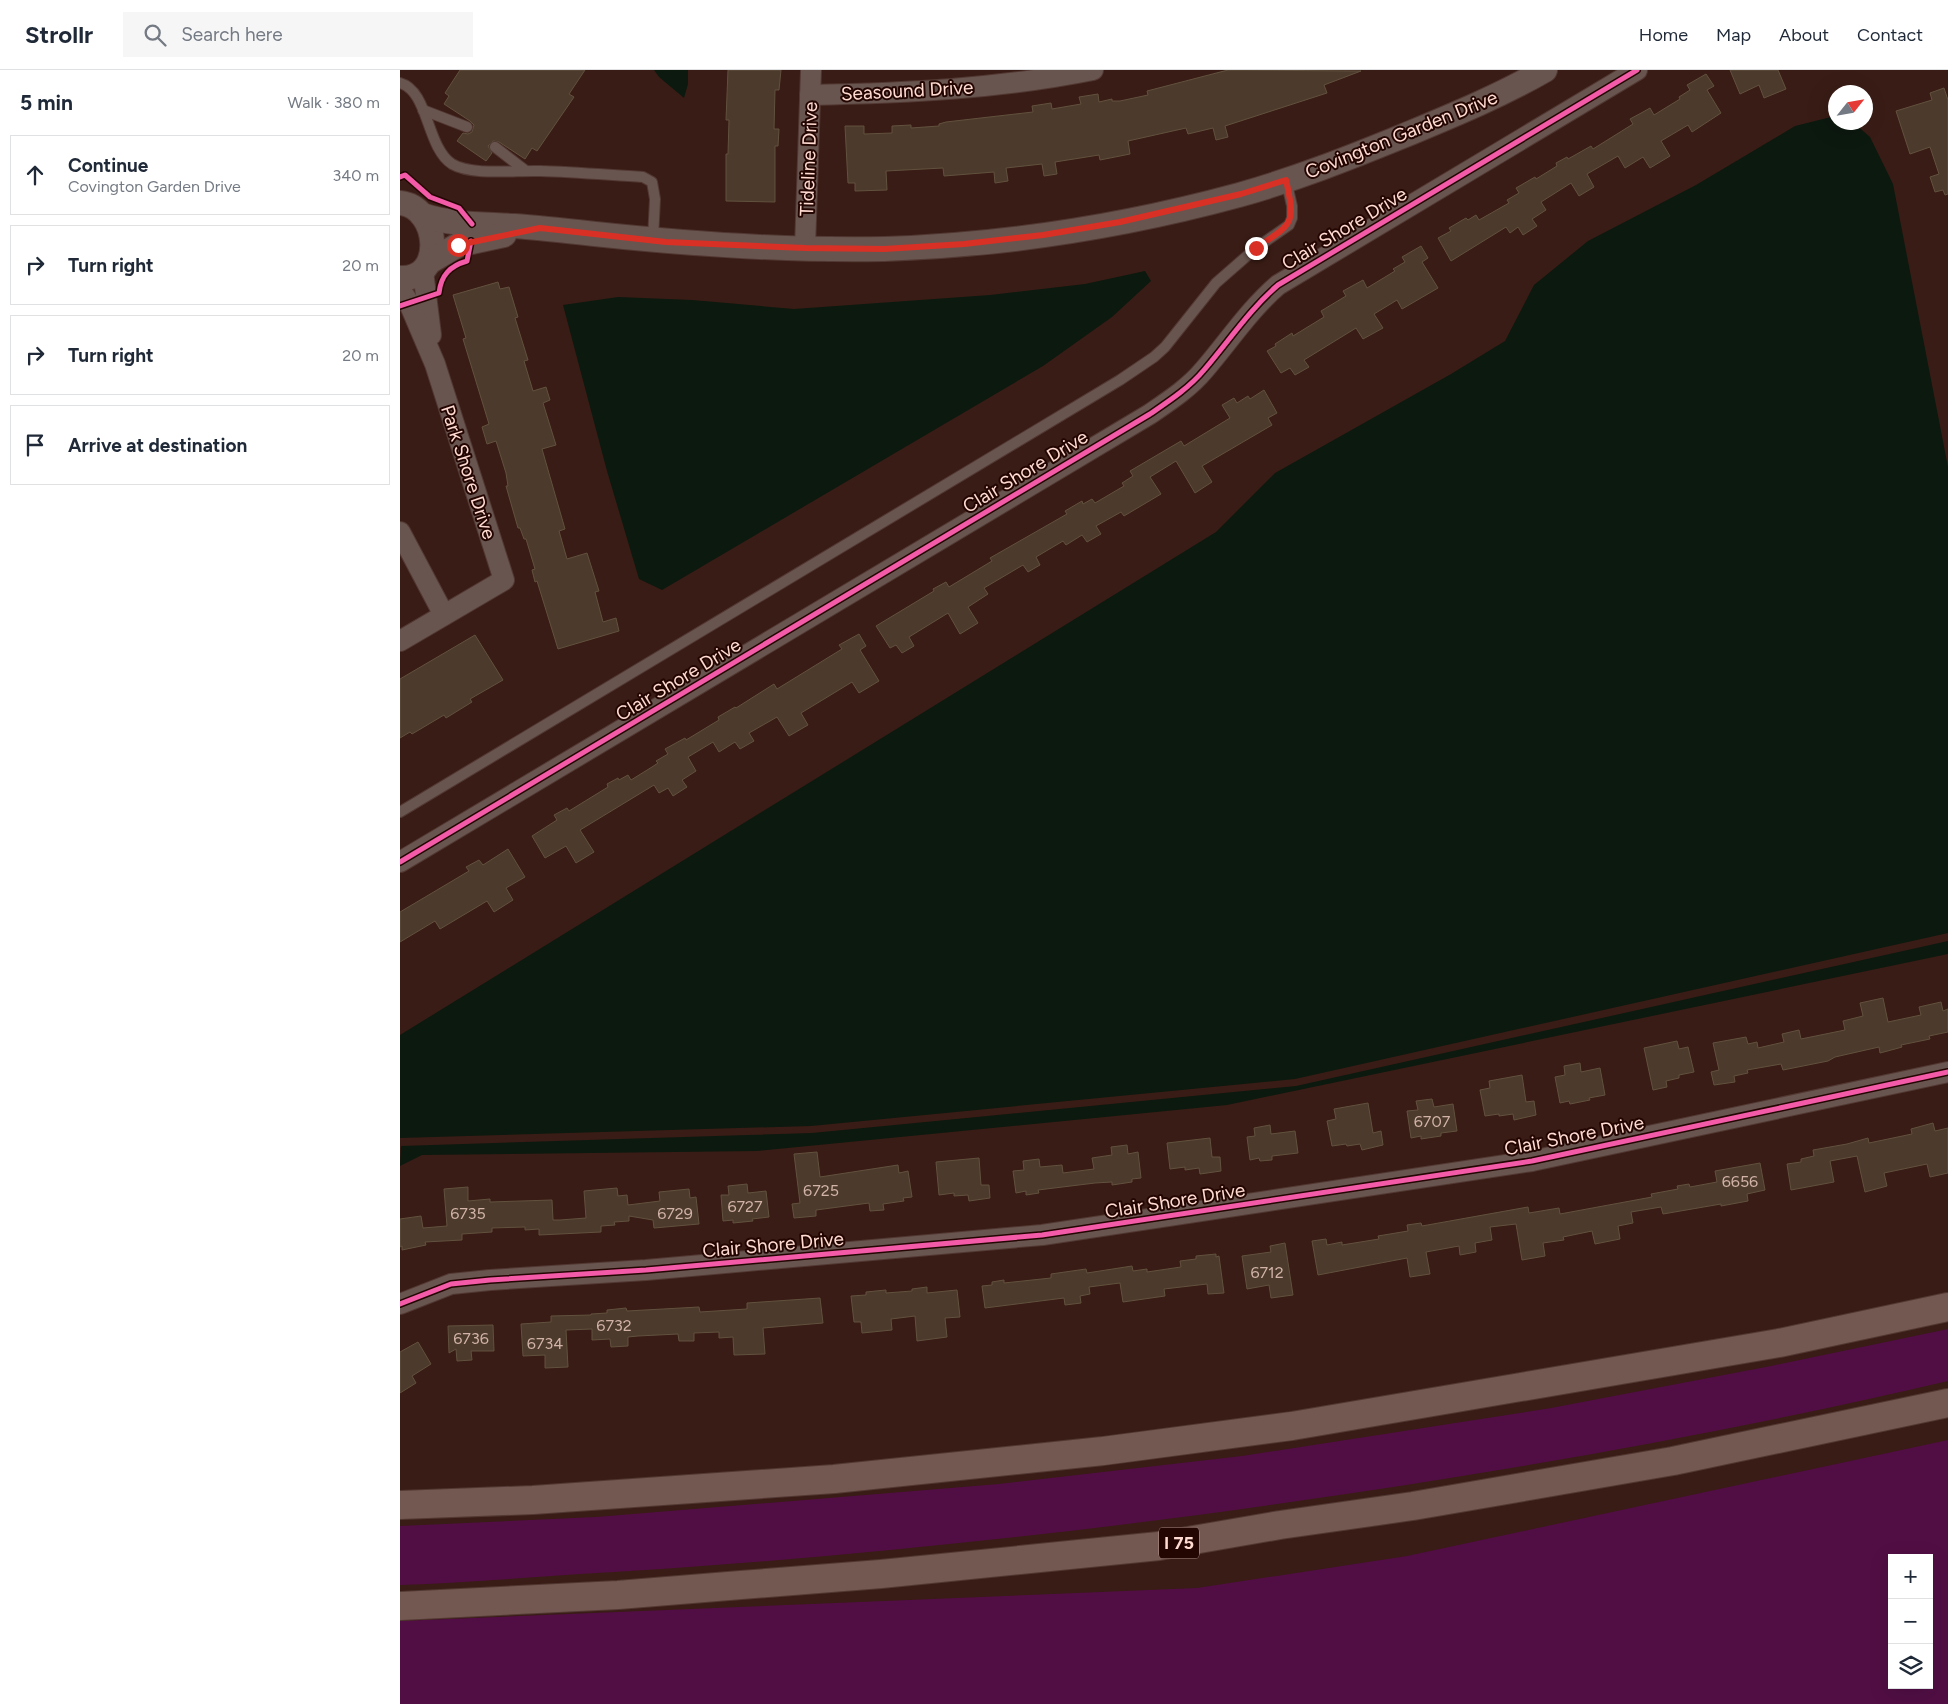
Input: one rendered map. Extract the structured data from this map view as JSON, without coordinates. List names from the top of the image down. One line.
{"streets":{"highway":["I 75"],"street":["Seasound Drive","Covington Garden Drive","Tideline Drive","Clair Shore Drive","Park Shore Drive"]},"crossings":[["Seasound Drive","Tideline Drive"],["Covington Garden Drive","Tideline Drive"],["Covington Garden Drive","Park Shore Drive"]],"house_numbers":["6707","6656","6725","6727","6735","6729","6712","6732","6736","6734"],"north":"top right","page":{"header":"Strollr","search":"Search here","nav":["Home","Map","About","Contact"],"heading":["5 min","Walk · 380 m"],"list":[["Continue","Covington Garden Drive","340 m"],["Turn right","20 m"],["Turn right","20 m"],"Arrive at destination"],"map_buttons":["+","−"]}}
